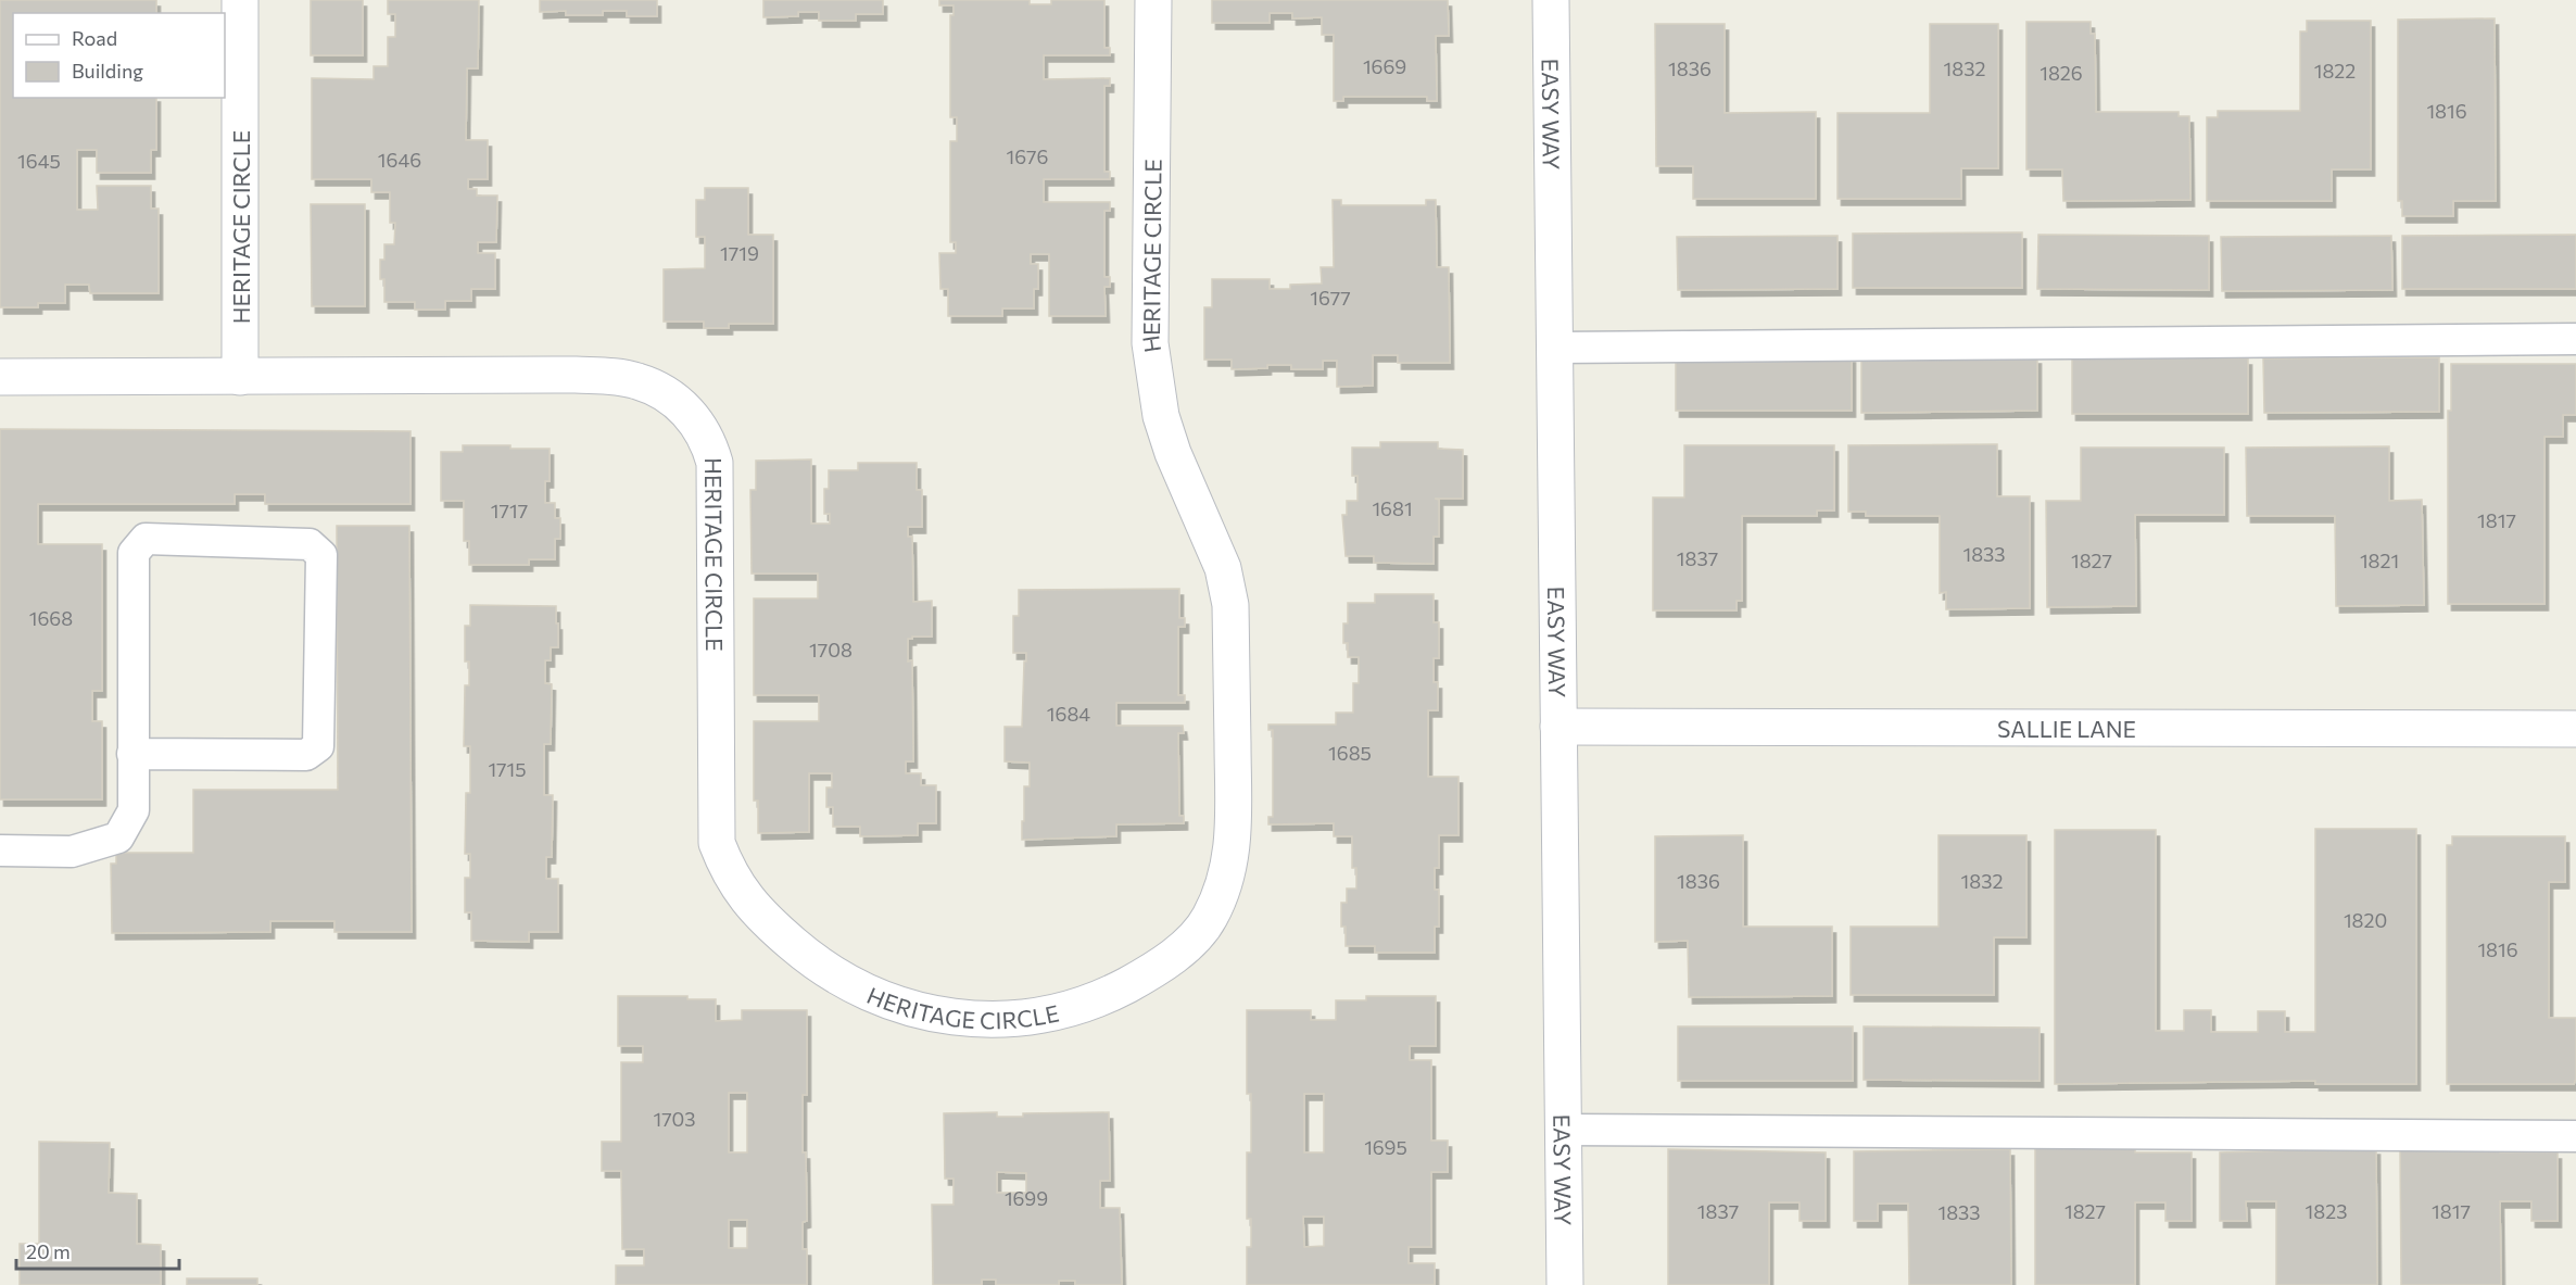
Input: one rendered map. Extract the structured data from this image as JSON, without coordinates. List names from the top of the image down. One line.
{"streets":{"street":["EASY WAY","HERITAGE CIRCLE","SALLIE LANE"]},"crossings":[["EASY WAY","SALLIE LANE"]],"house_numbers":["1669","1836","1832","1822","1826","1816","1676","1646","1645","1719","1677","1681","1717","1817","1833","1837","1827","1821","1668","1708","1684","1685","1715","1836","1832","1820","1816","1703","1695","1699","1837","1827","1823","1817","1833"],"legend":["Road","Building"],"scale_bar":"20 m"}
